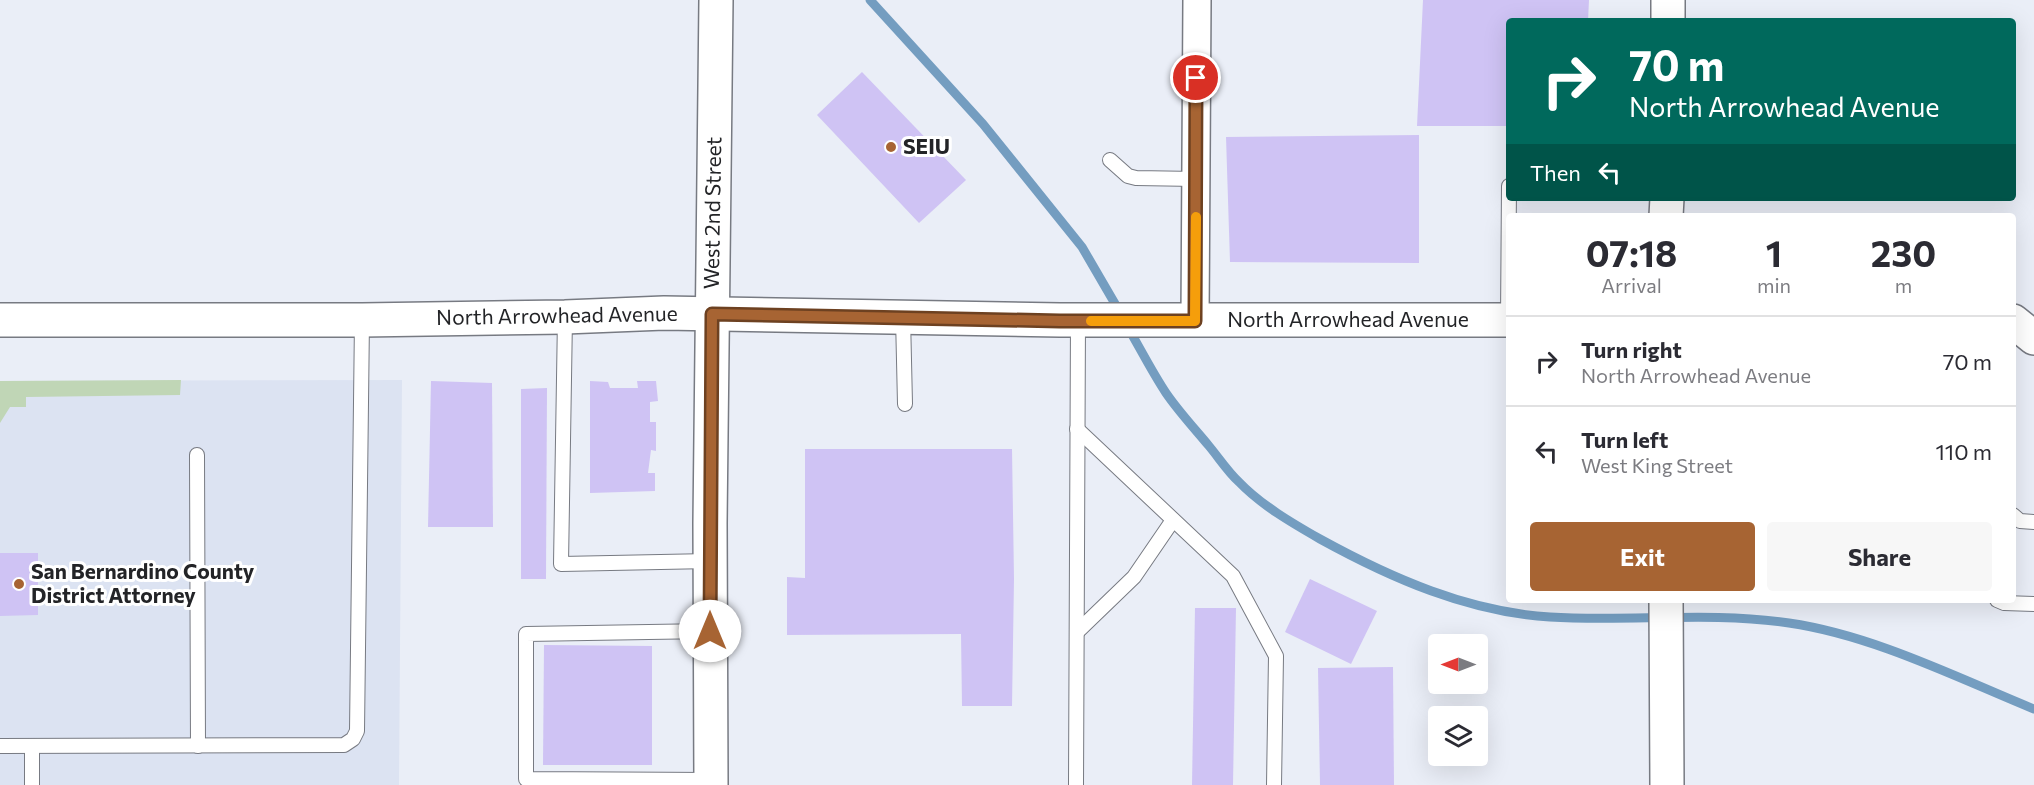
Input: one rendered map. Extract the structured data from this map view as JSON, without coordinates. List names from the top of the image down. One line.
{"streets":{"main road":["West 2nd Street","North Arrowhead Avenue"]},"crossings":[["West 2nd Street","North Arrowhead Avenue"]],"places":["SEIU","San Bernardino County District Attorney"],"north":"left","page":{"turn":["70 m","North Arrowhead Avenue"],"then":"Then","eta":["07:18","Arrival","1","min","230","m"],"list":[{"name":"Turn right","note":"North Arrowhead Avenue","value":"70 m"},{"name":"Turn left","note":"West King Street","value":"110 m"}],"buttons":["Exit","Share"]}}
